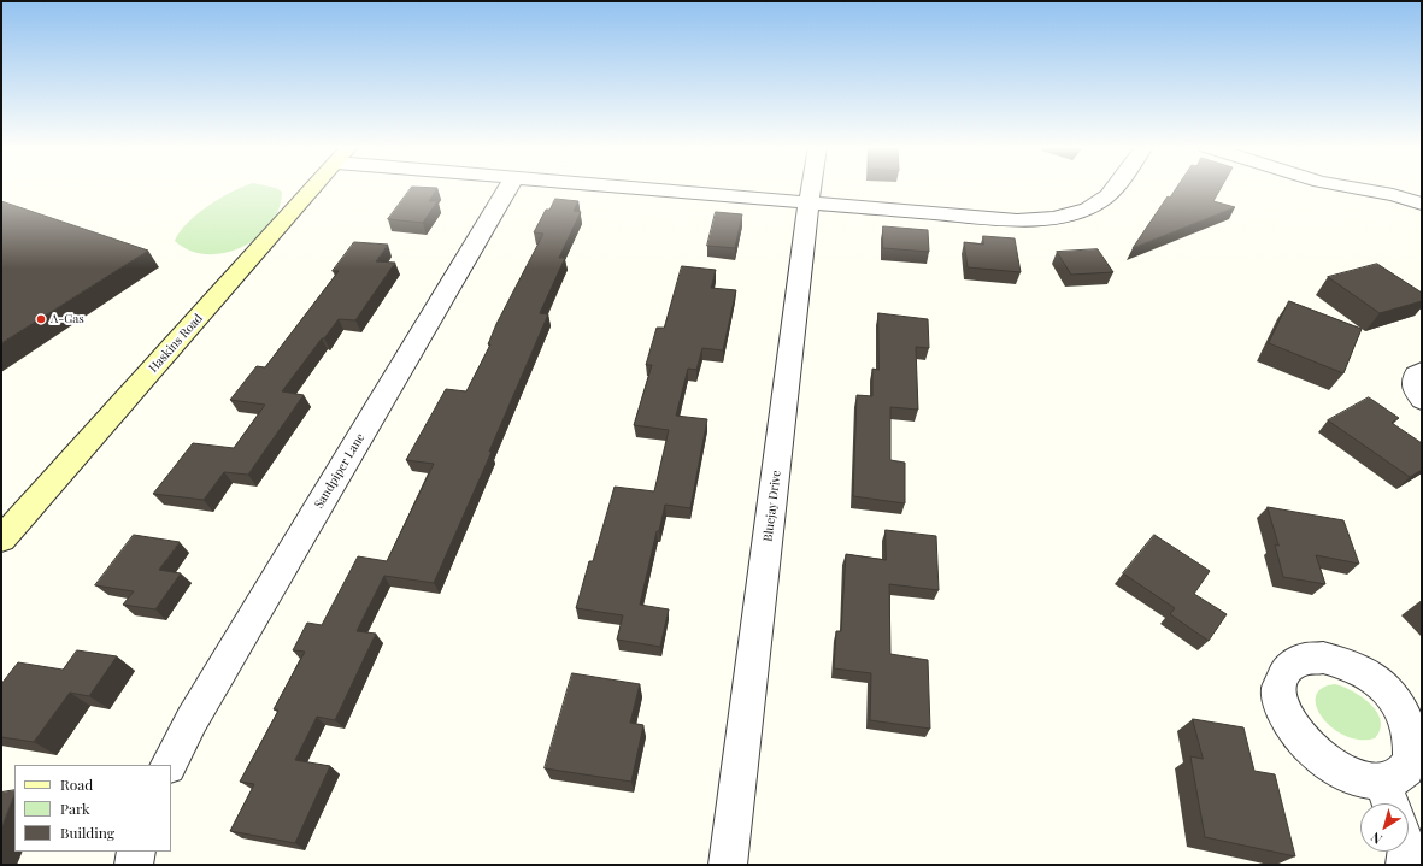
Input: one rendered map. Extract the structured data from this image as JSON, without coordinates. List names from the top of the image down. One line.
{"streets":{"main road":["Haskins Road"],"street":["Sandpiper Lane","Bluejay Drive"]},"places":["A-Gas"],"legend":["Road","Park","Building"],"north":"bottom left"}
